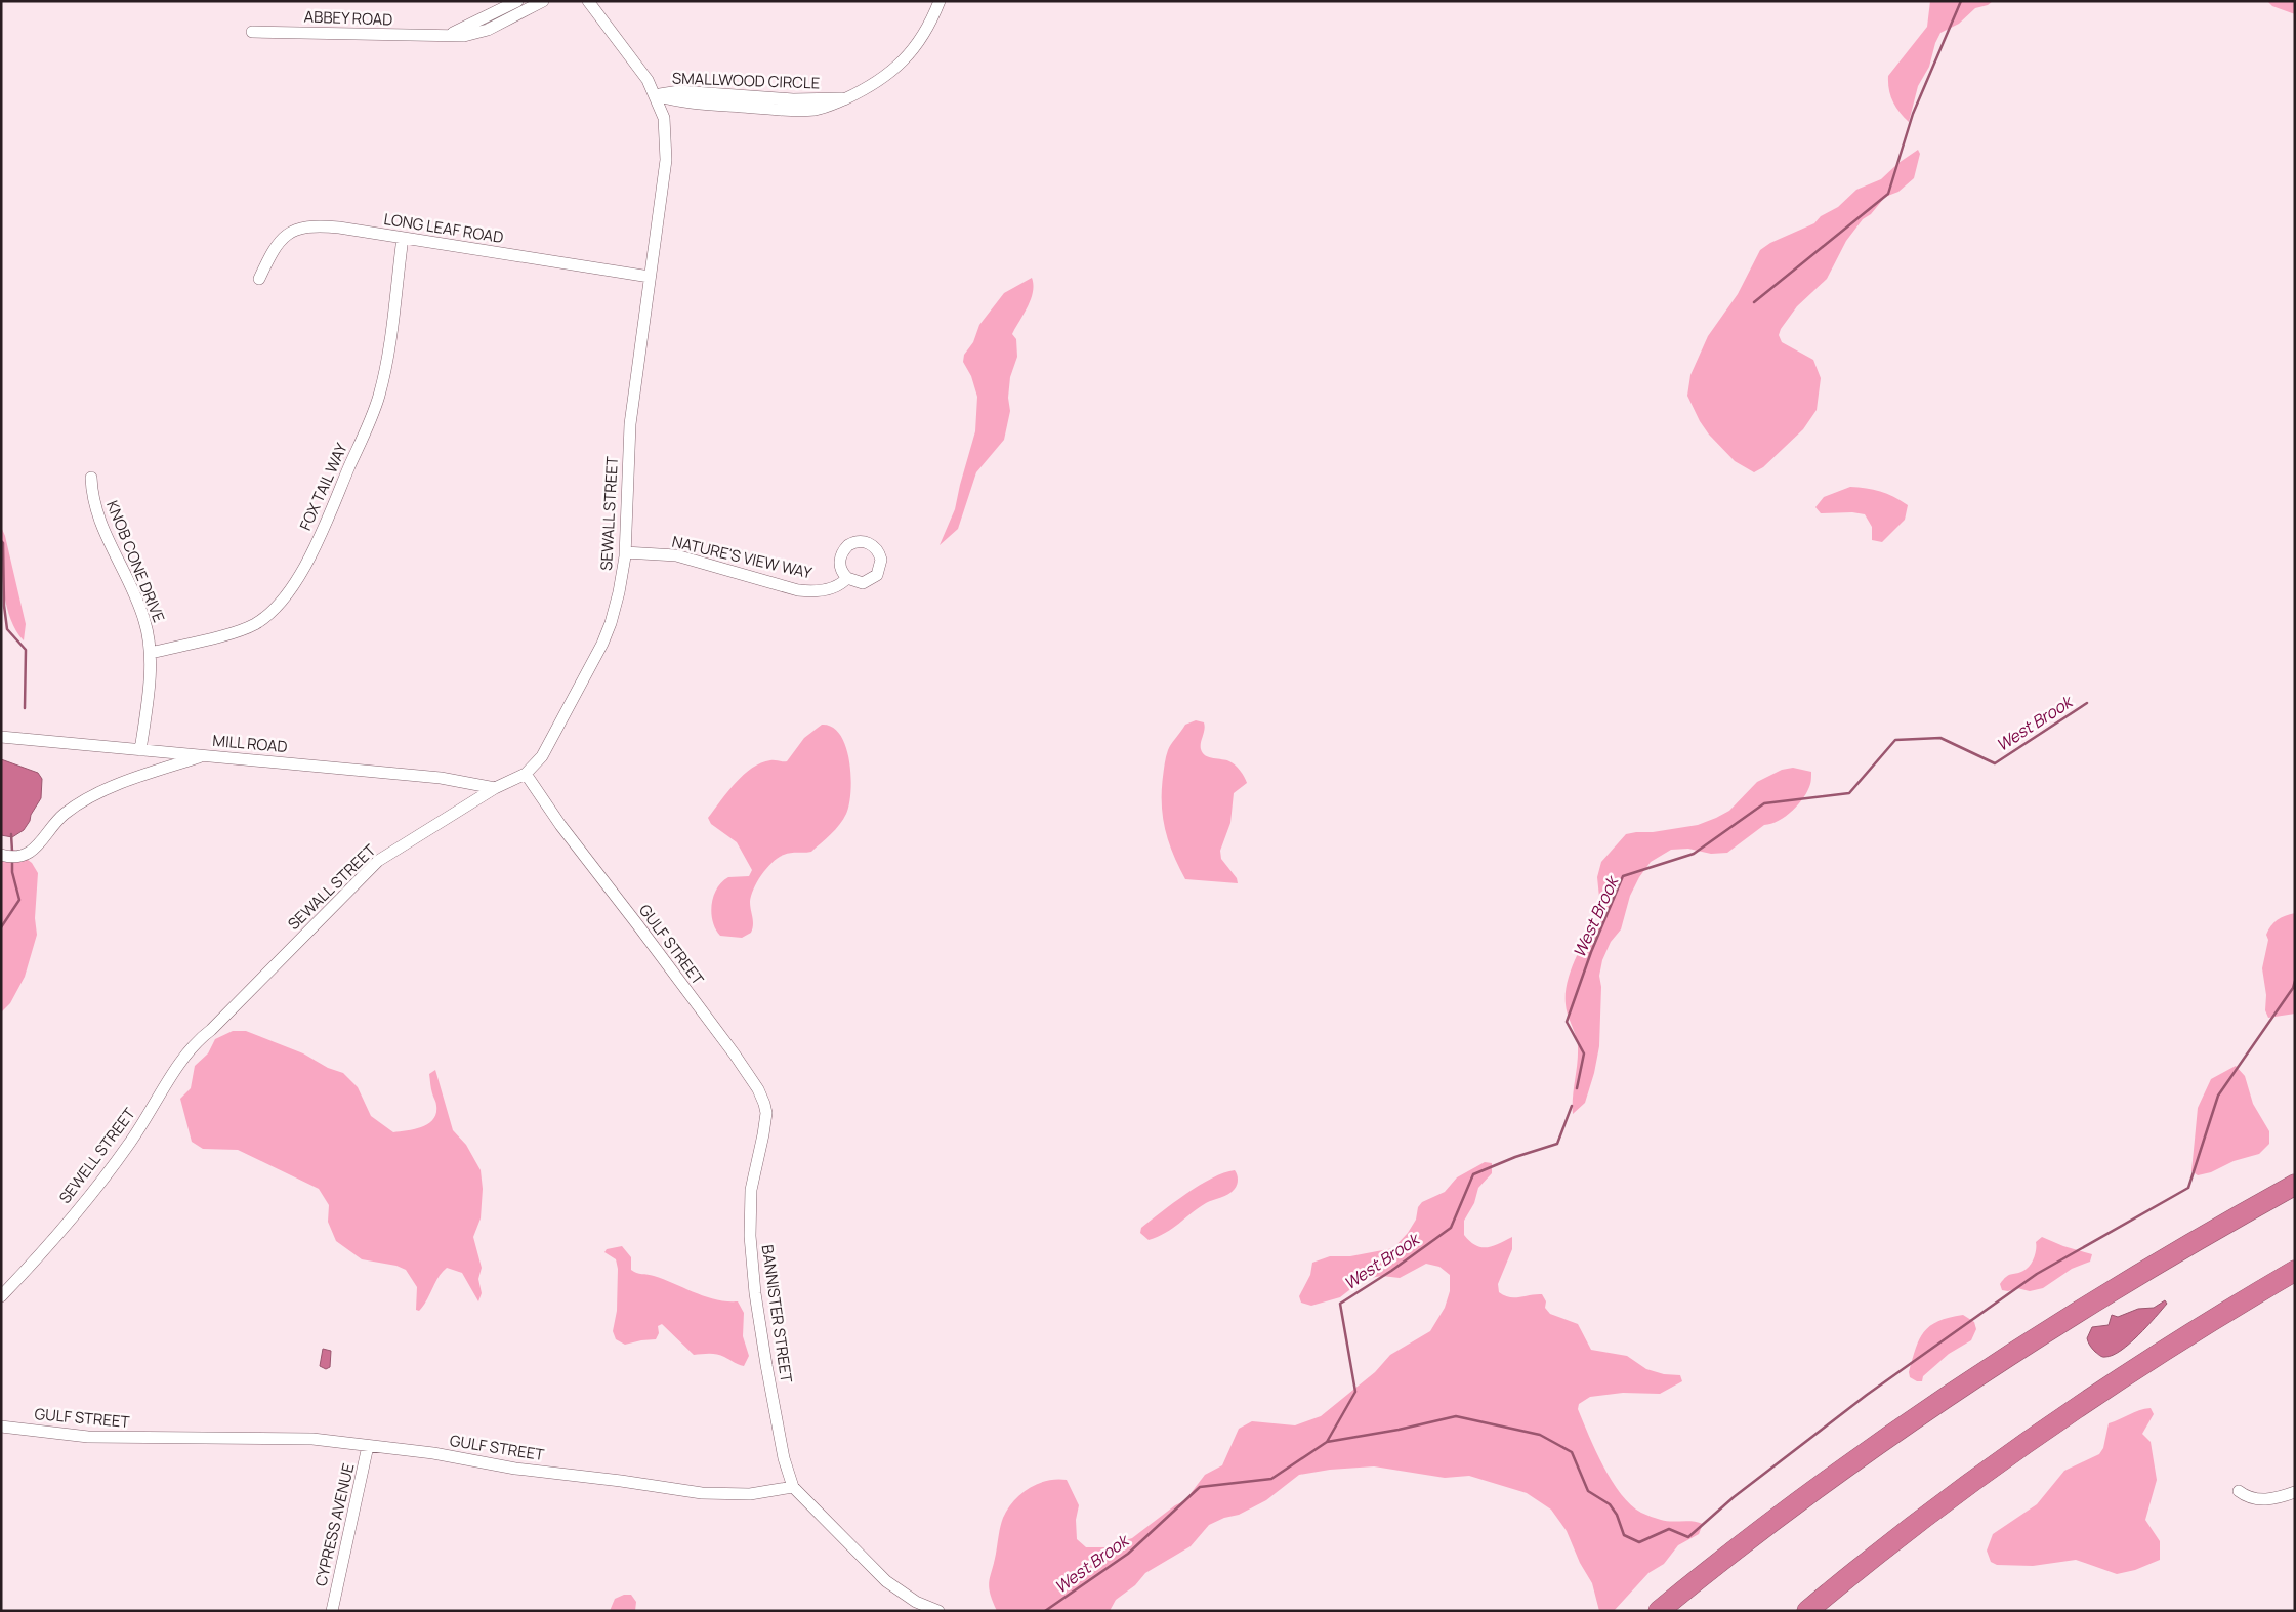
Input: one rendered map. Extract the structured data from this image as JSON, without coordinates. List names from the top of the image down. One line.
{"streets":{"street":["ABBEY ROAD","SMALLWOOD CIRCLE","LONG LEAF ROAD","FOX TAIL WAY","SEWALL STREET","NATURE'S VIEW WAY","KNOB CONE DRIVE","MILL ROAD","GULF STREET","SEWELL STREET","BANNISTER STREET","CYPRESS AVENUE"]},"crossings":[["SMALLWOOD CIRCLE","SEWALL STREET"],["LONG LEAF ROAD","FOX TAIL WAY"],["LONG LEAF ROAD","SEWALL STREET"],["FOX TAIL WAY","KNOB CONE DRIVE"],["SEWALL STREET","NATURE'S VIEW WAY"],["SEWALL STREET","MILL ROAD"],["SEWALL STREET","GULF STREET"],["SEWALL STREET","SEWELL STREET"],["KNOB CONE DRIVE","MILL ROAD"],["GULF STREET","BANNISTER STREET"],["GULF STREET","CYPRESS AVENUE"]],"water":["West Brook"]}
